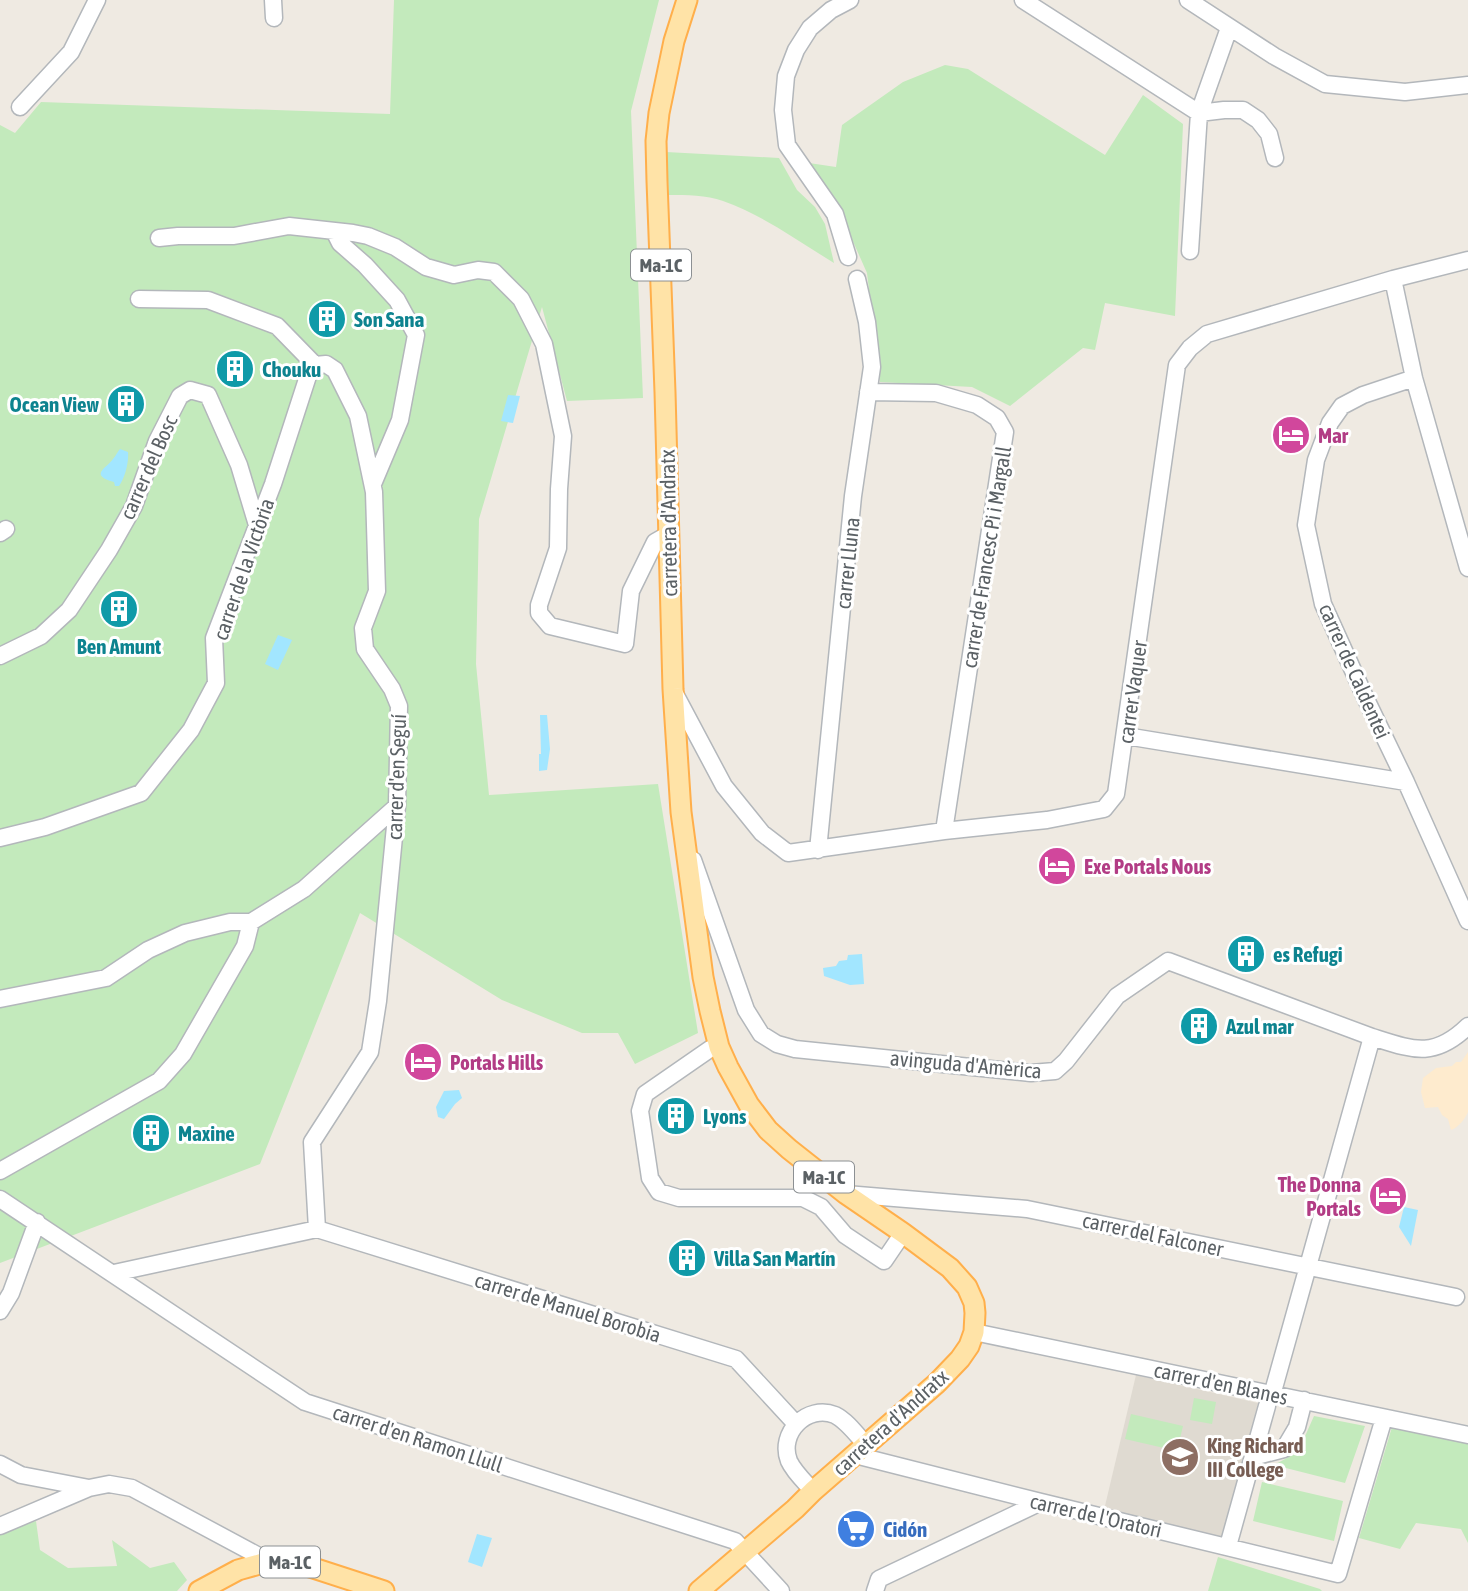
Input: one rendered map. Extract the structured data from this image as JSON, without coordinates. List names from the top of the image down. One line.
{"streets":{"main road":["Ma-1C","carretera d'Andratx"],"street":["carrer del Bosc","carrer de Francesc Pi i Margall","carrer Lluna","carrer de la Victòria","carrer de Caldentei","carrer Vaquer","carrer d'en Seguí","avinguda d'Amèrica","carrer del Falconer","carrer de Manuel Borobia","carrer d'en Blanes","carrer d'en Ramon Llull","carrer de l'Oratori"]},"crossings":[["carrer del Bosc","carrer de la Victòria"],["carretera d'Andratx","carrer Vaquer"],["carretera d'Andratx","avinguda d'Amèrica"],["carretera d'Andratx","carrer del Falconer"],["carretera d'Andratx","carrer de Manuel Borobia"],["carretera d'Andratx","carrer d'en Blanes"],["carretera d'Andratx","carrer d'en Ramon Llull"],["carretera d'Andratx","carrer de l'Oratori"],["carrer de Francesc Pi i Margall","carrer Lluna"],["carrer de Francesc Pi i Margall","carrer Vaquer"],["carrer Lluna","carrer Vaquer"],["carrer d'en Seguí","carrer de Manuel Borobia"],["carrer de Manuel Borobia","carrer de l'Oratori"],["carrer d'en Blanes","carrer de l'Oratori"]],"places":{"building":["Son Sana","Chouku","Ocean View","Ben Amunt","es Refugi","Azul mar","Lyons","Maxine","Villa San Martín"],"hotel":["Mar","Exe Portals Nous","Portals Hills","The Donna Portals"],"school or university":["King Richard III College"],"supermarket":["Cidón"]}}
